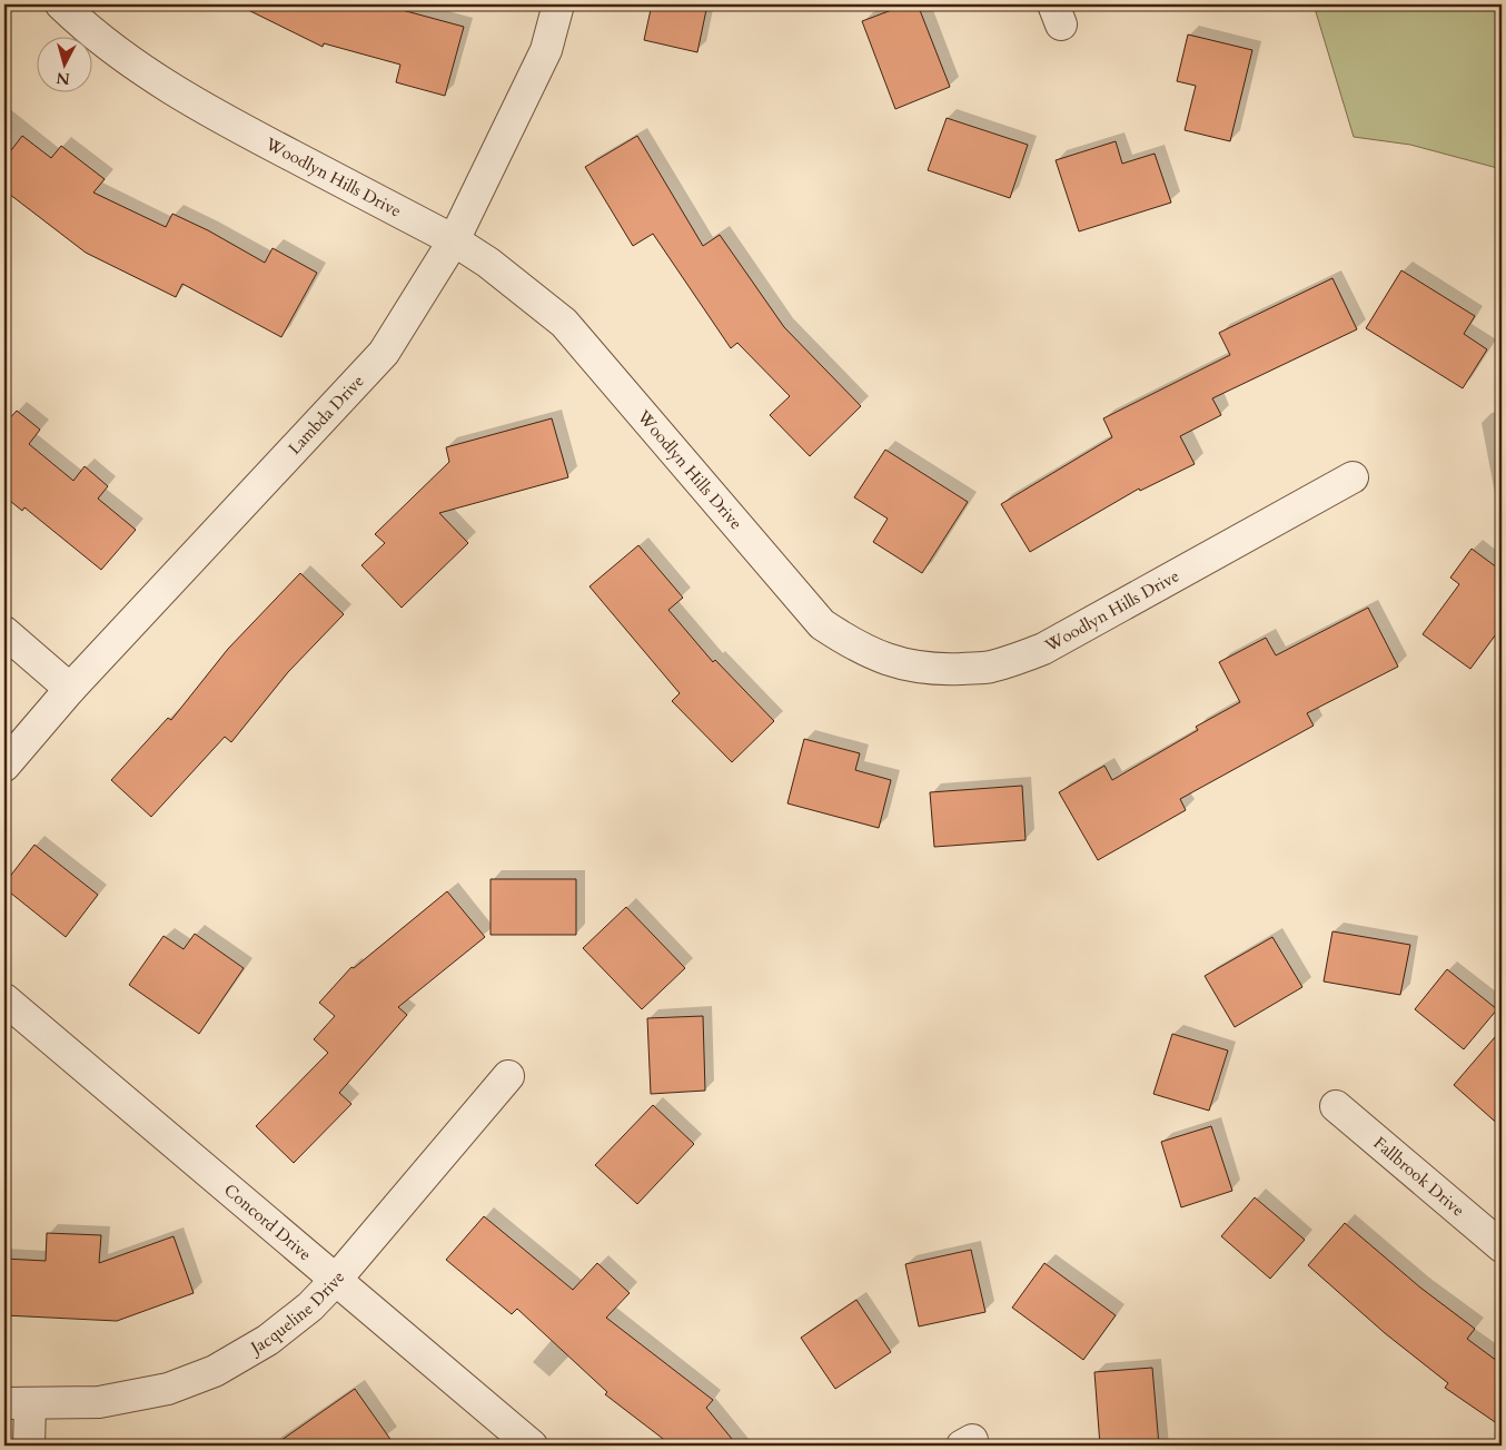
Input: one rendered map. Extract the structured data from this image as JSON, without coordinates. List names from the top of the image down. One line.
{"streets":{"street":["Woodlyn Hills Drive","Lambda Drive","Fallbrook Drive","Concord Drive","Jacqueline Drive"]},"crossings":[["Woodlyn Hills Drive","Lambda Drive"],["Concord Drive","Jacqueline Drive"]],"north":"bottom"}
